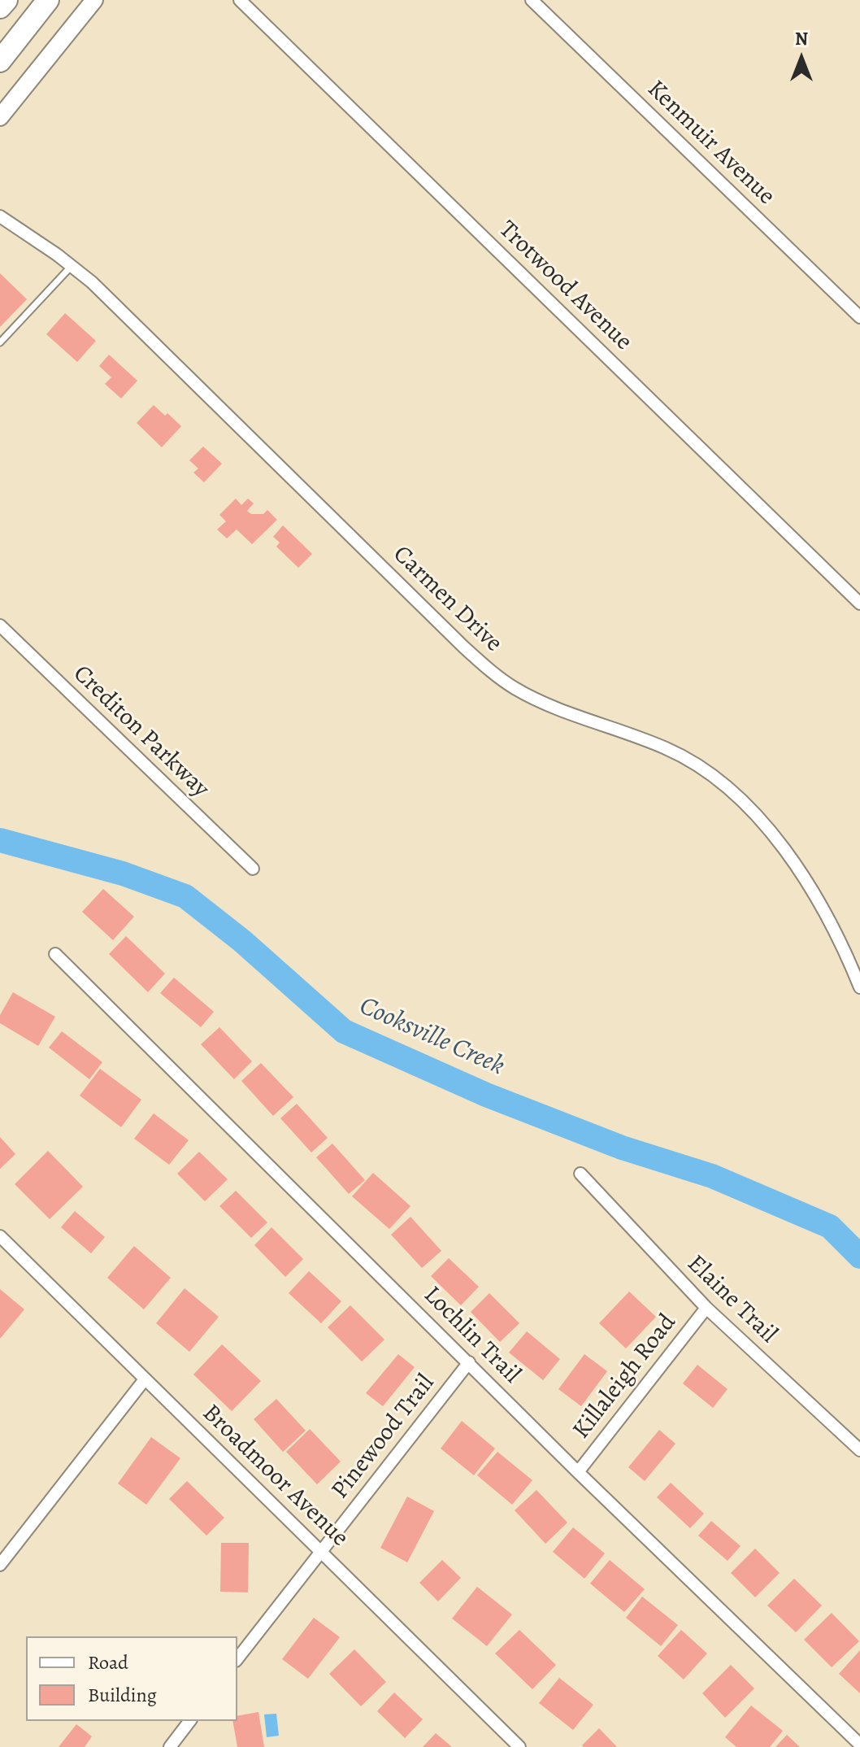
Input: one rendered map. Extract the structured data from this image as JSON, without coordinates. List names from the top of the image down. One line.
{"streets":{"street":["Kenmuir Avenue","Trotwood Avenue","Carmen Drive","Crediton Parkway","Elaine Trail","Lochlin Trail","Killaleigh Road","Pinewood Trail","Broadmoor Avenue"]},"crossings":[["Elaine Trail","Killaleigh Road"],["Lochlin Trail","Killaleigh Road"],["Lochlin Trail","Pinewood Trail"],["Pinewood Trail","Broadmoor Avenue"]],"water":["Cooksville Creek"],"legend":["Road","Building"],"north":"top"}
